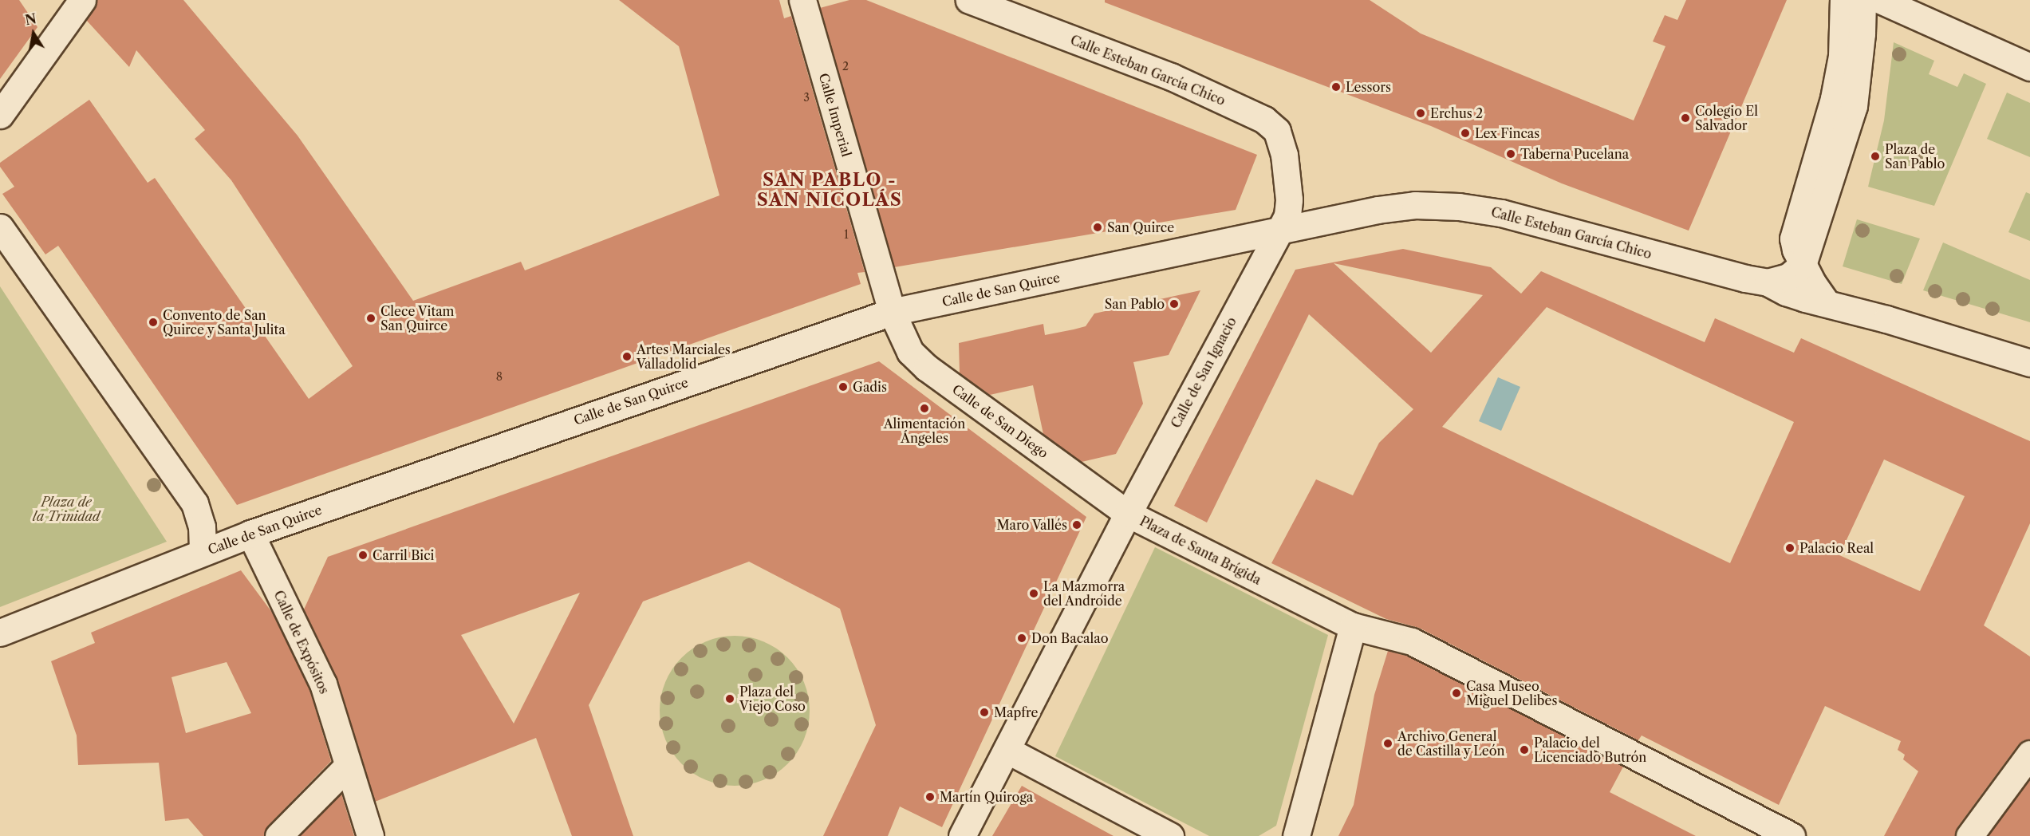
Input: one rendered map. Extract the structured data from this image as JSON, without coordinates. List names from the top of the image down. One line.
{"streets":{"street":["Calle Esteban García Chico","Calle Imperial","Calle de San Quirce","Calle de San Ignacio","Calle de San Diego","Plaza de Santa Brígida","Calle de Expósitos"]},"crossings":[["Calle Esteban García Chico","Calle de San Quirce"],["Calle Esteban García Chico","Calle de San Ignacio"],["Calle Imperial","Calle de San Quirce"],["Calle Imperial","Calle de San Diego"],["Calle de San Quirce","Calle de San Ignacio"],["Calle de San Quirce","Calle de San Diego"],["Calle de San Quirce","Calle de Expósitos"],["Calle de San Ignacio","Calle de San Diego"],["Calle de San Ignacio","Plaza de Santa Brígida"],["Calle de San Diego","Plaza de Santa Brígida"]],"districts":["SAN PABLO - SAN NICOLÁS"],"parks":["Plaza de la Trinidad"],"places":["Lessors","Erchus 2","Colegio El Salvador","Lex Fincas","Taberna Pucelana","Plaza de San Pablo","San Quirce","San Pablo","Clece Vitam San Quirce","Convento de San Quirce y Santa Julita","Artes Marciales Valladolid","Gadis","Alimentación Ángeles","Maro Vallés","Palacio Real","Carril Bici","La Mazmorra del Androide","Don Bacalao","Casa Museo Miguel Delibes","Plaza del Viejo Coso","Mapfre","Archivo General de Castilla y León","Palacio del Licenciado Butrón","Martín Quiroga"],"house_numbers":["2","3","1","8"],"north":"top"}
